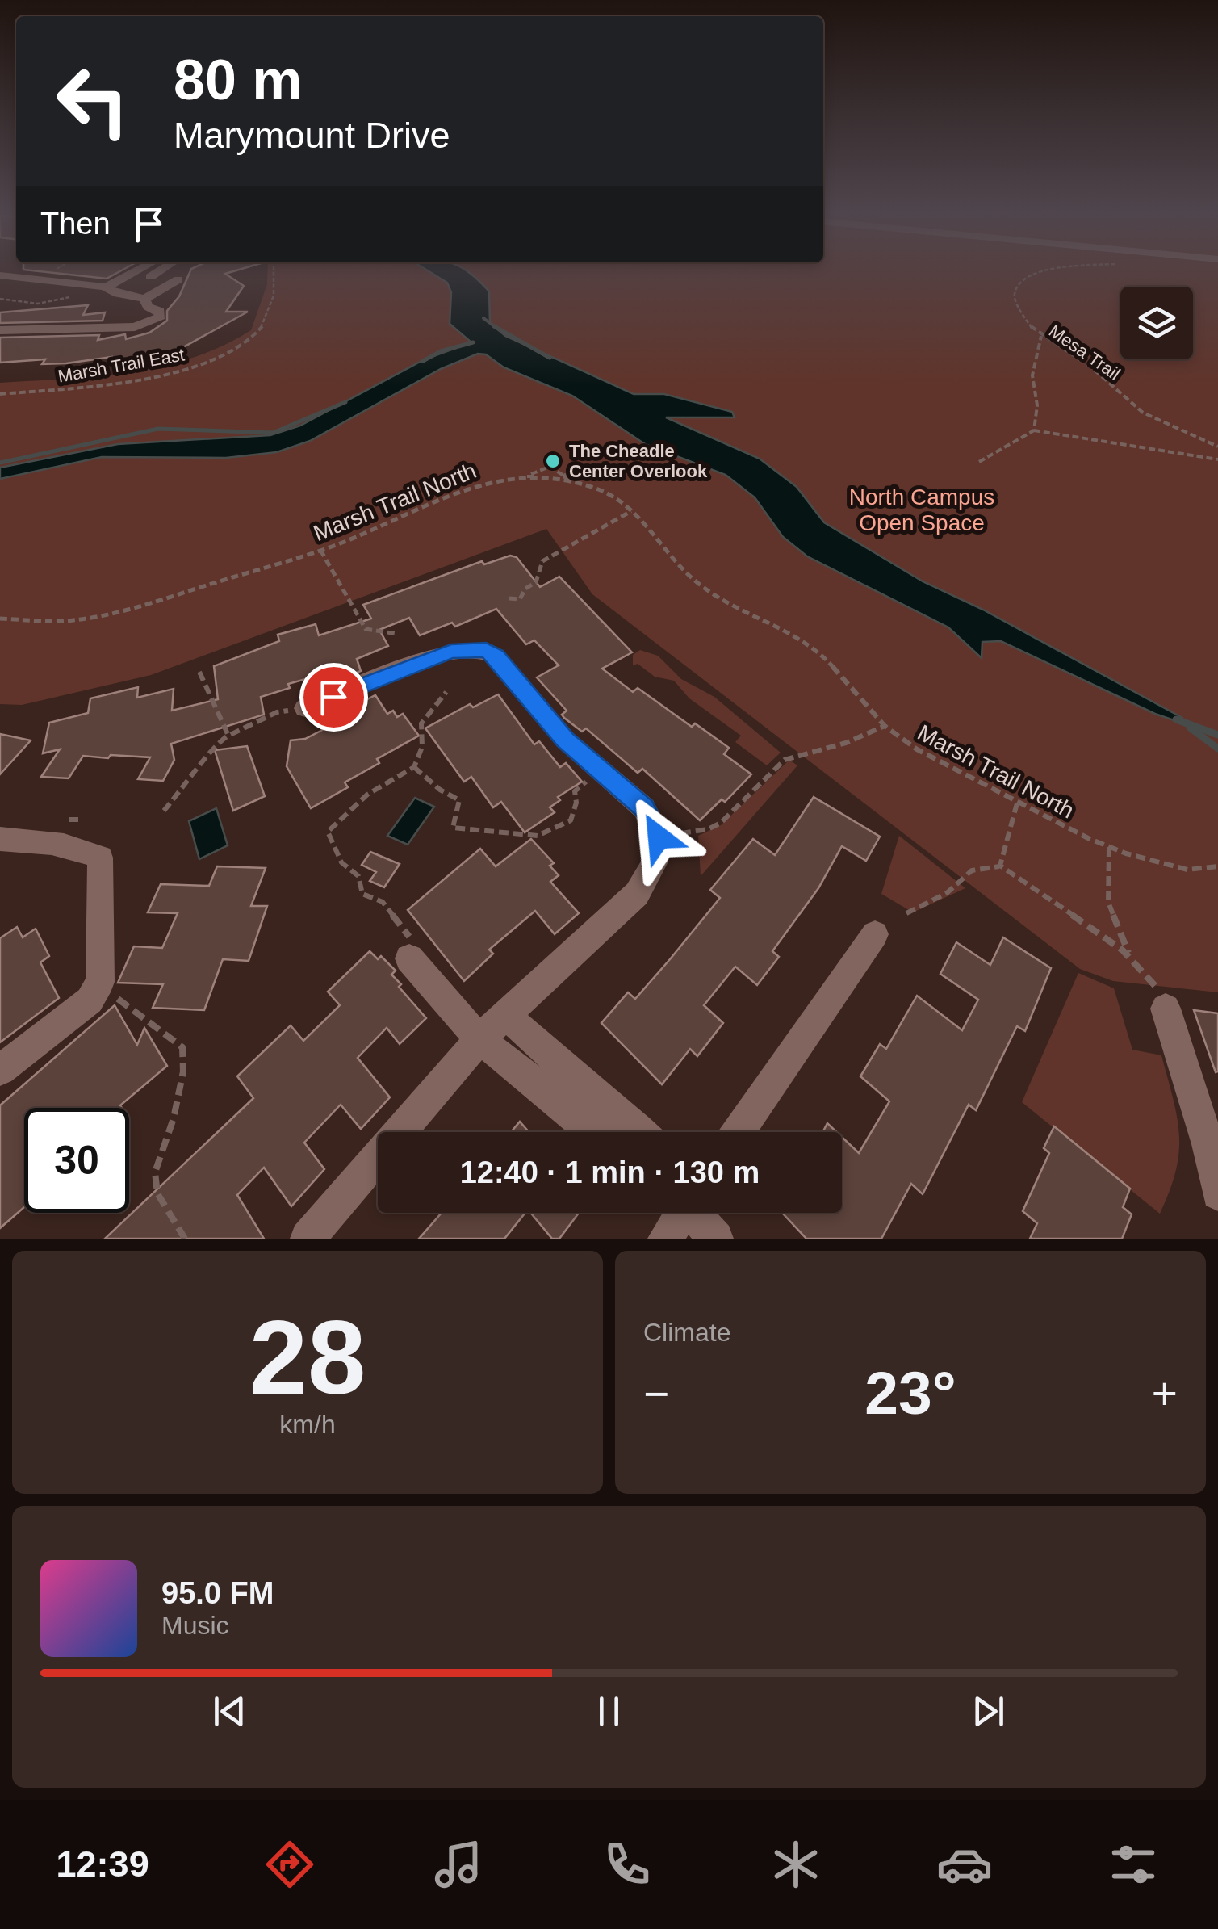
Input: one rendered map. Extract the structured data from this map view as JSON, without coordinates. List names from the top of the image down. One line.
{"streets":{"path":["Mesa Trail","Marsh Trail East","Marsh Trail North"]},"parks":["North Campus Open Space"],"places":["The Cheadle Center Overlook"],"page":{"turn":["80 m","Marymount Drive"],"then":"Then","limit":"30","trip":"12:40 · 1 min · 130 m","tile":[["28","km/h"],"Climate"],"heat":["−","23°","+"],"song":["95.0 FM","Music"],"tabs":"12:39"}}
